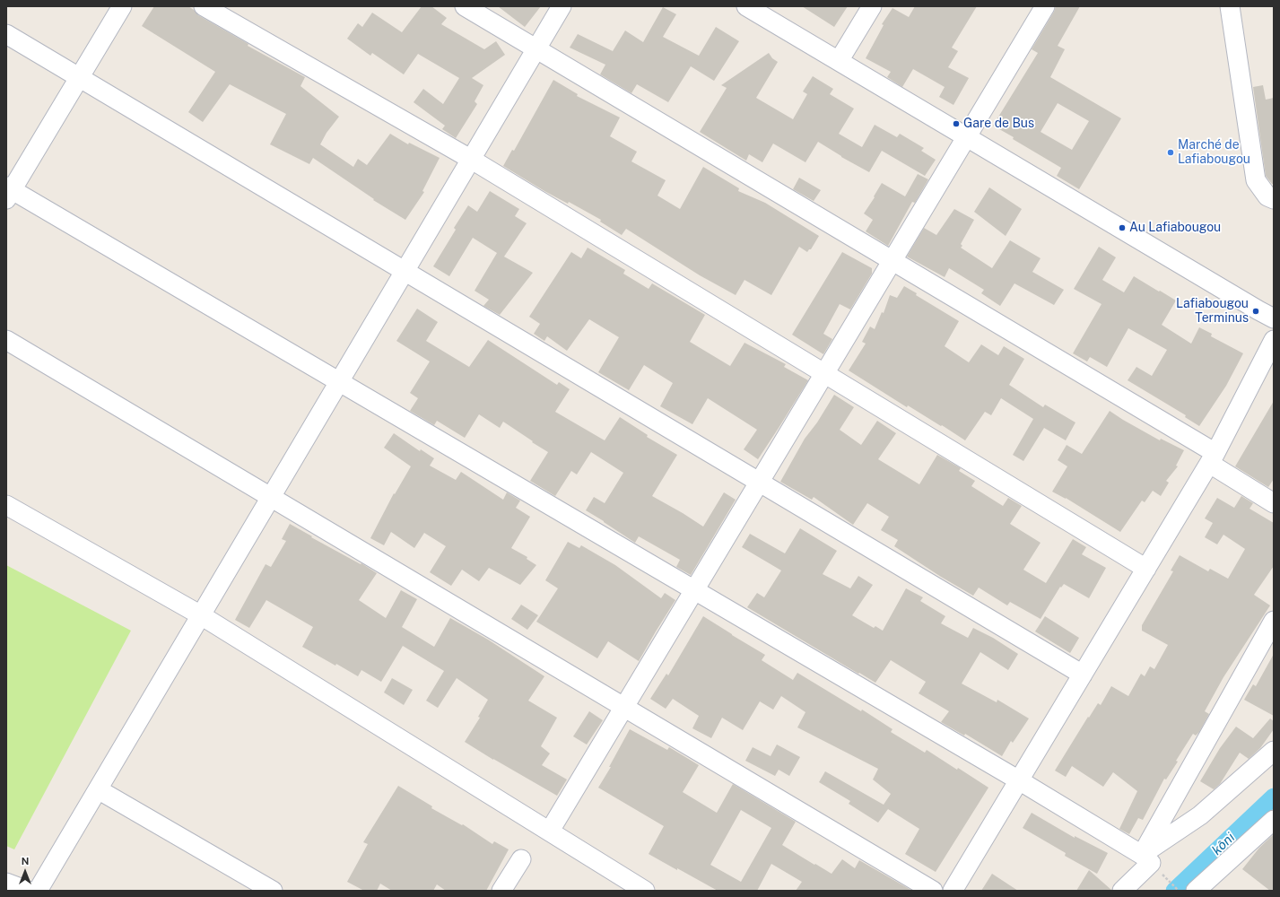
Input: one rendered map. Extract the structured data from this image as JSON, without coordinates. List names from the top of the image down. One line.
{"water":["kôni"],"places":["Gare de Bus","Marché de Lafiabougou","Au Lafiabougou","Lafiabougou Terminus"],"north":"top"}
